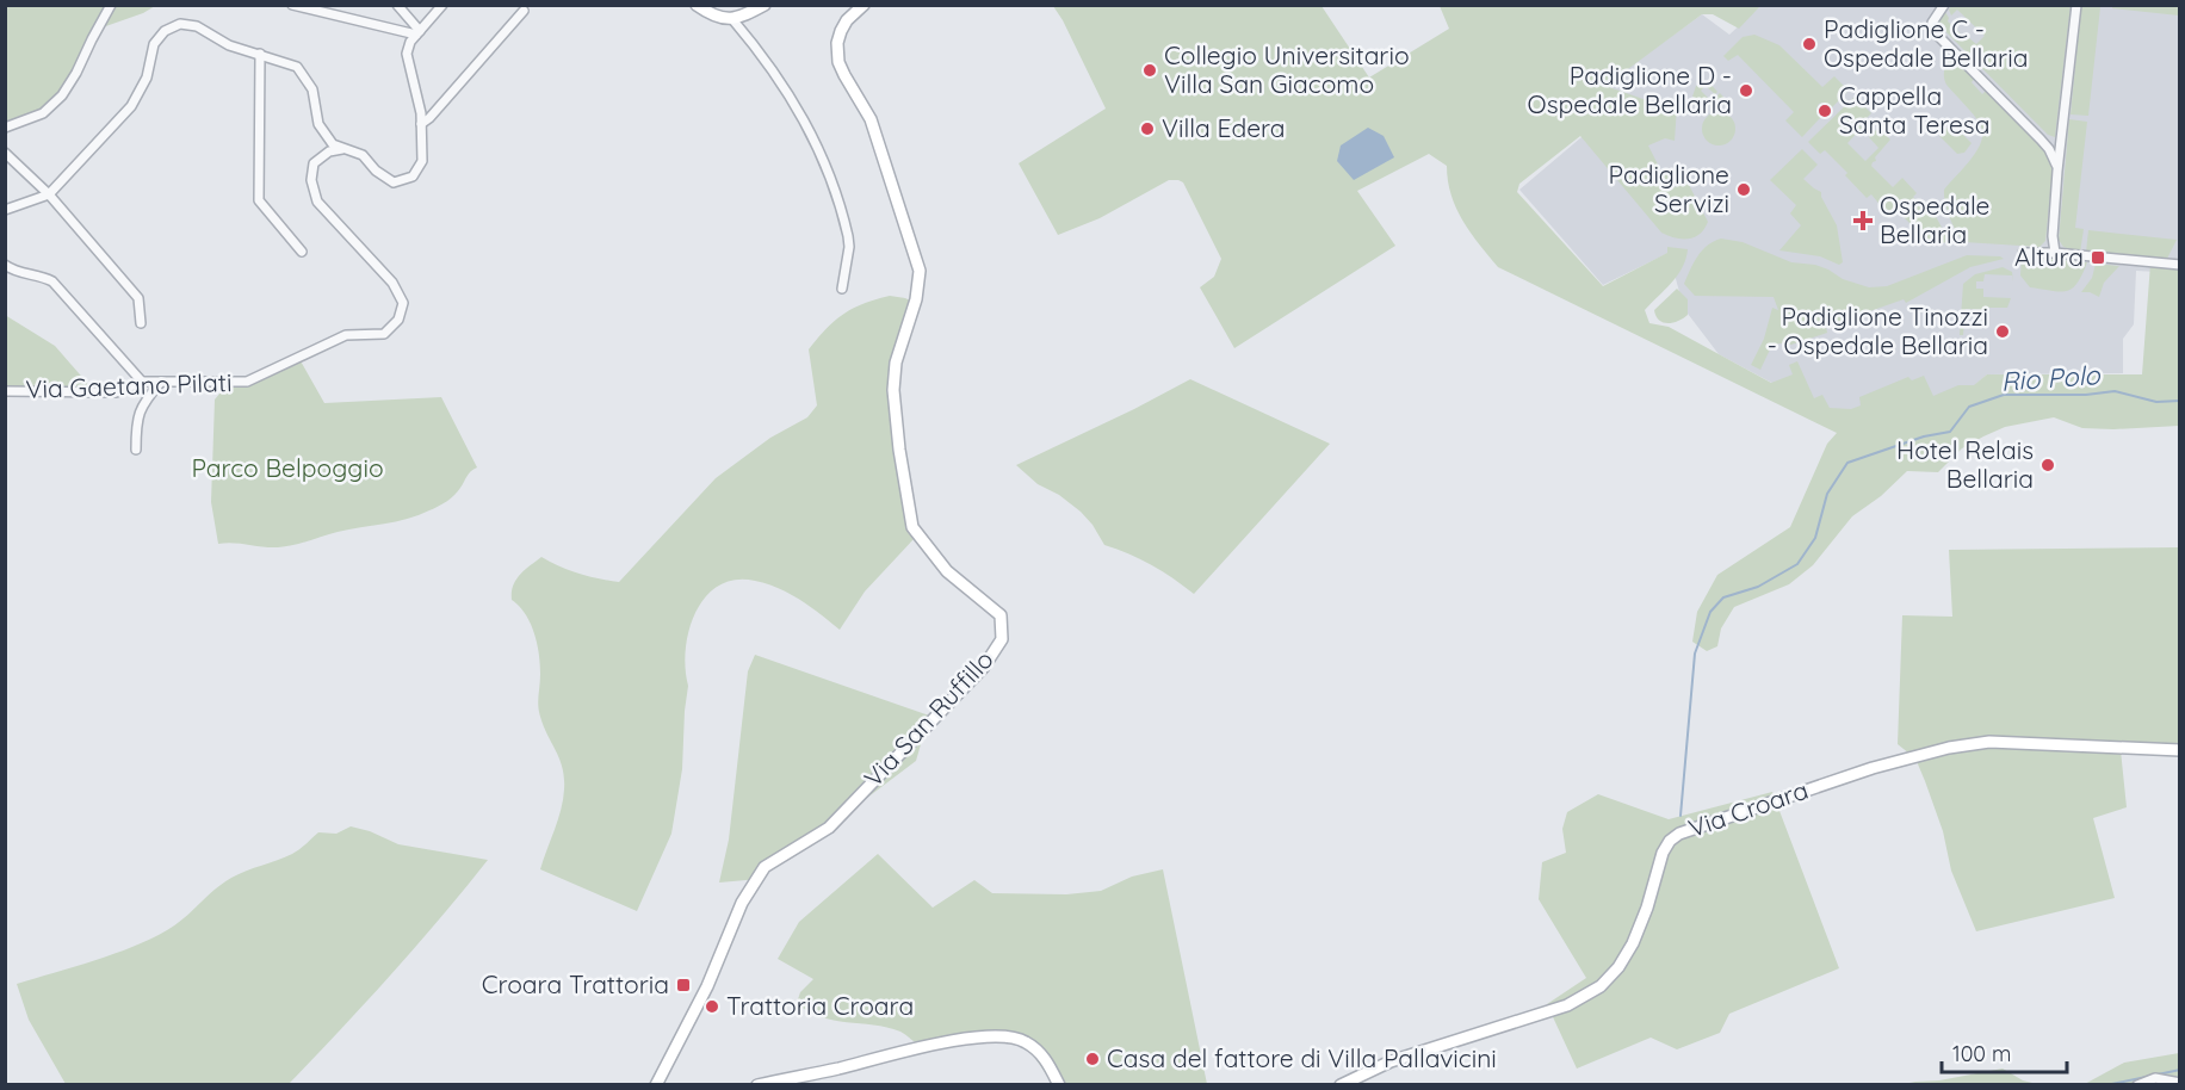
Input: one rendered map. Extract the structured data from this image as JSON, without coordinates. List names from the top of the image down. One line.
{"streets":{"street":["Via Gaetano Pilati","Via San Ruffillo","Via Croara"]},"water":["Rio Polo"],"parks":["Parco Belpoggio"],"places":{"other":["Padiglione C - Ospedale Bellaria","Collegio Universitario Villa San Giacomo","Padiglione D - Ospedale Bellaria","Cappella Santa Teresa","Villa Edera","Padiglione Servizi","Padiglione Tinozzi - Ospedale Bellaria","Hotel Relais Bellaria","Trattoria Croara","Casa del fattore di Villa Pallavicini"],"health":["Ospedale Bellaria"],"transit":["Altura","Croara Trattoria"]},"scale_bar":"100 m"}
